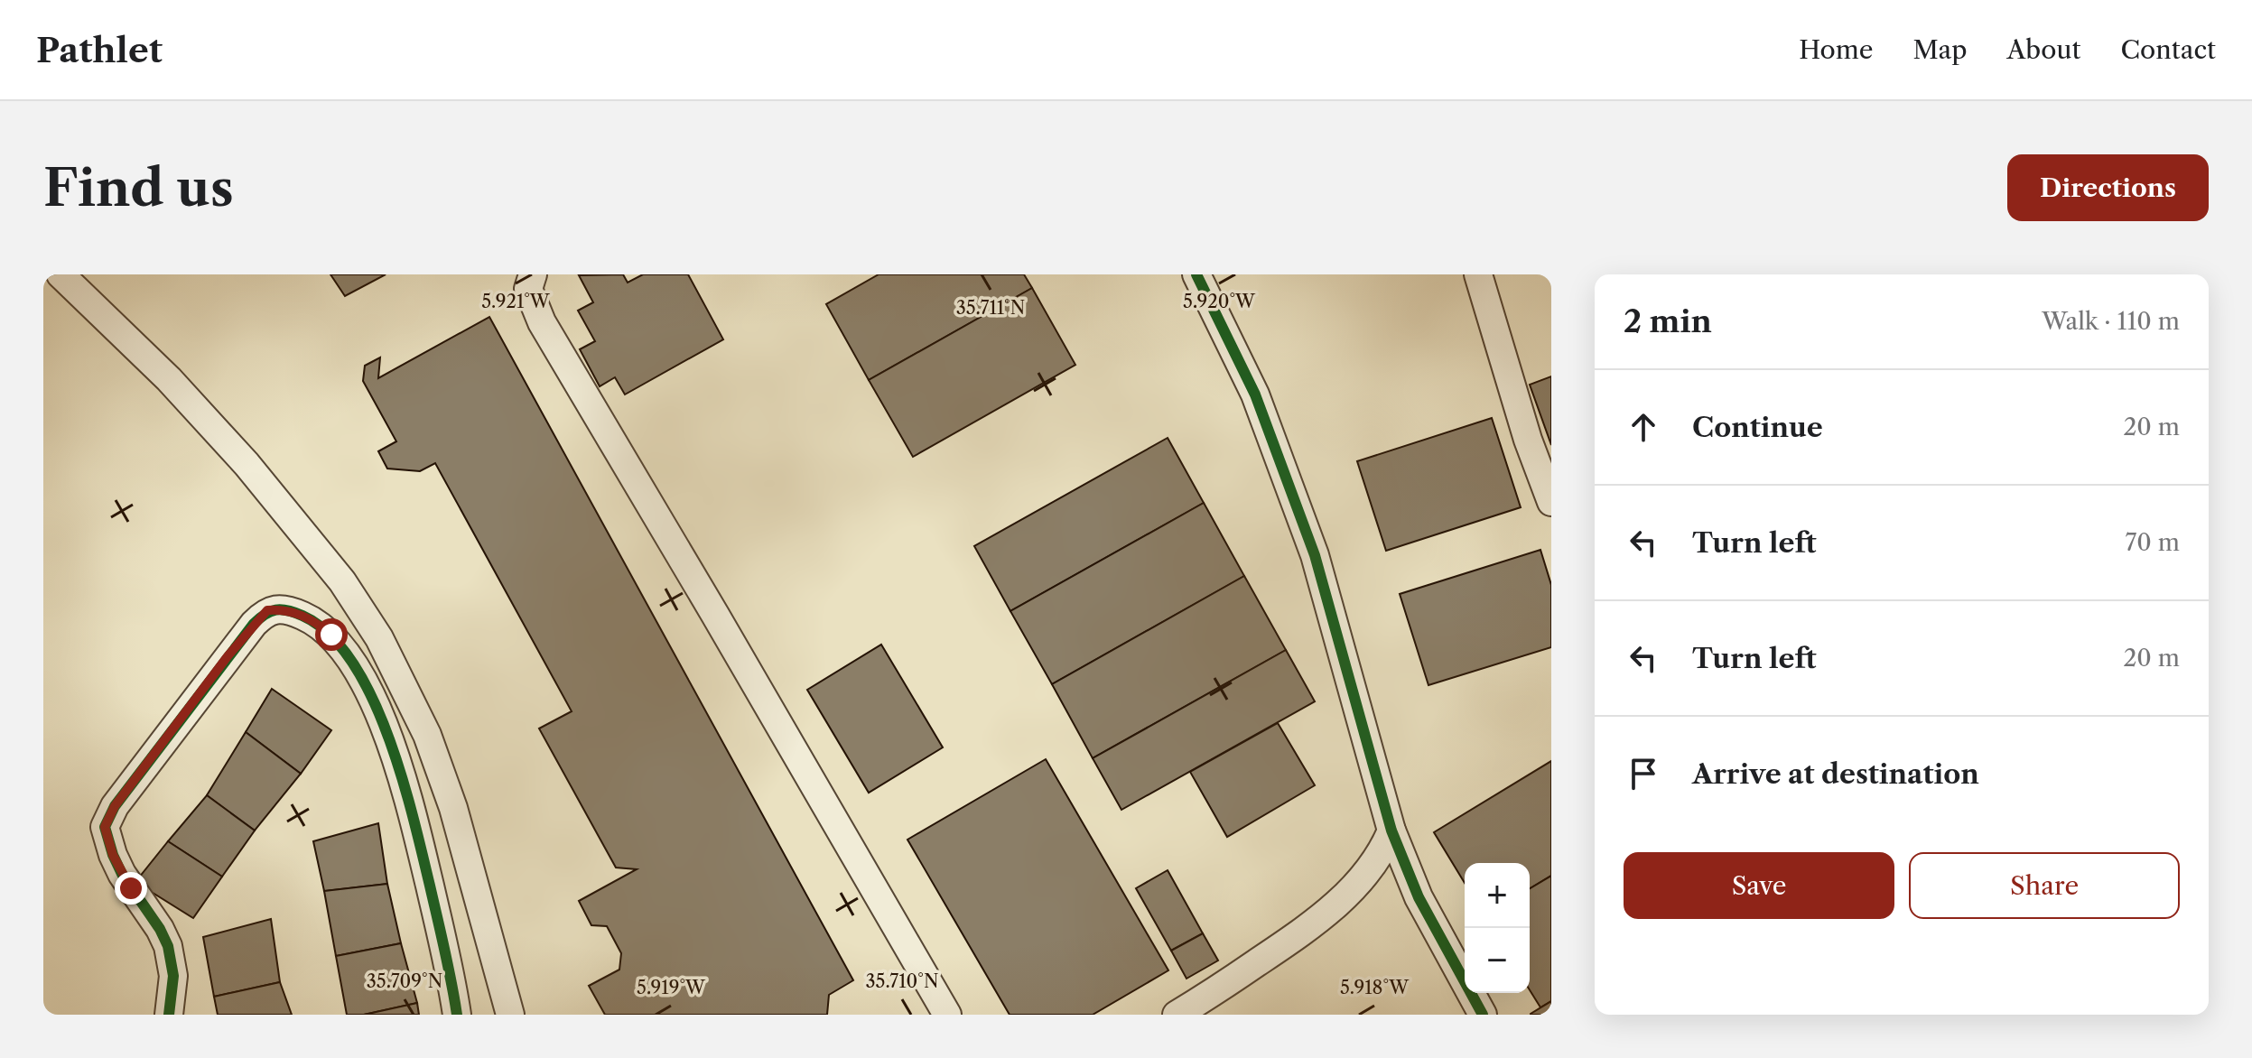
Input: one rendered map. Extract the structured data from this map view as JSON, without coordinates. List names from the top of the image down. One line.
{"page":{"header":"Pathlet","nav":["Home","Map","About","Contact"],"buttons":["Directions",["Save","Share"]],"title":"Find us","heading":["2 min","Walk · 110 m"],"list":[["Continue","20 m"],["Turn left","70 m"],["Turn left","20 m"],"Arrive at destination"],"map_buttons":["+","−"]},"coordinates":["5.920°W","5.921°W","35.711°N","35.709°N","35.710°N","5.919°W","5.918°W"]}
